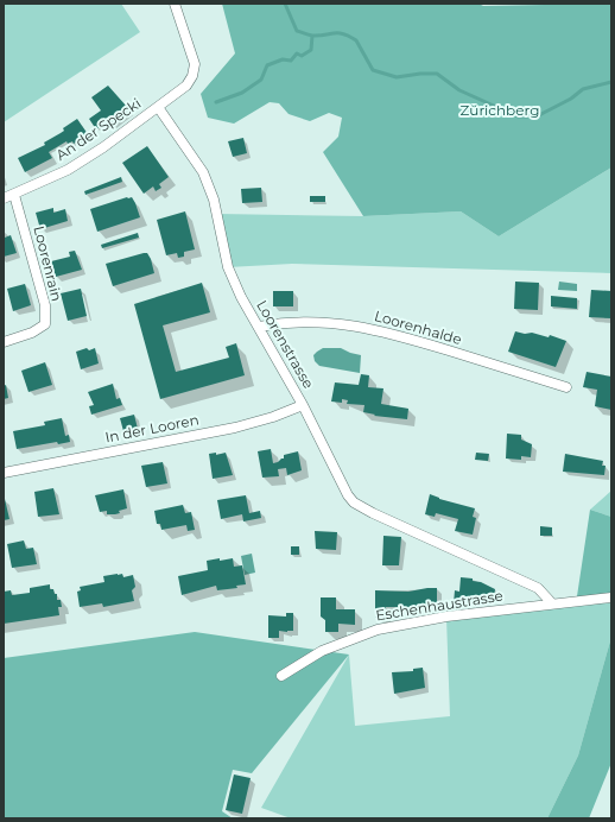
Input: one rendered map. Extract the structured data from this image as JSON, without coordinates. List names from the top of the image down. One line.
{"streets":{"street":["An der Specki","Loorenrain","Loorenhalde","Loorenstrasse","In der Looren","Eschenhaustrasse"]},"crossings":[["An der Specki","Loorenrain"],["An der Specki","Loorenstrasse"],["Loorenhalde","Loorenstrasse"],["Loorenstrasse","In der Looren"],["Loorenstrasse","Eschenhaustrasse"]],"parks":["Zürichberg"]}
